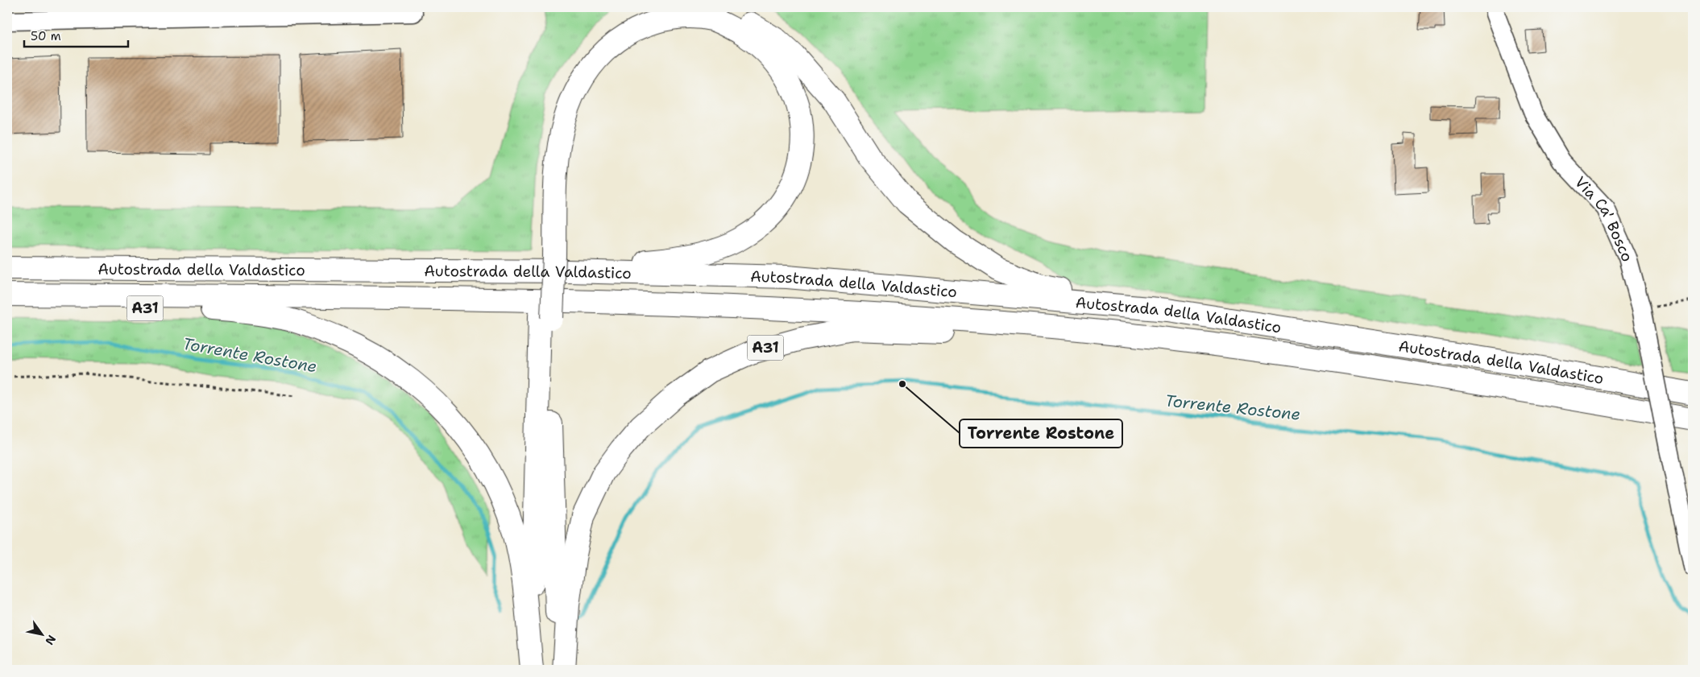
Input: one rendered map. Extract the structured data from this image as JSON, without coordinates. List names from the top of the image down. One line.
{"streets":{"highway":["Autostrada della Valdastico","A31"],"street":["Via Ca' Bosco"]},"crossings":[["Autostrada della Valdastico","A31"]],"water":["Torrente Rostone"],"places":["Torrente Rostone"],"scale_bar":"50 m","north":"bottom right"}
